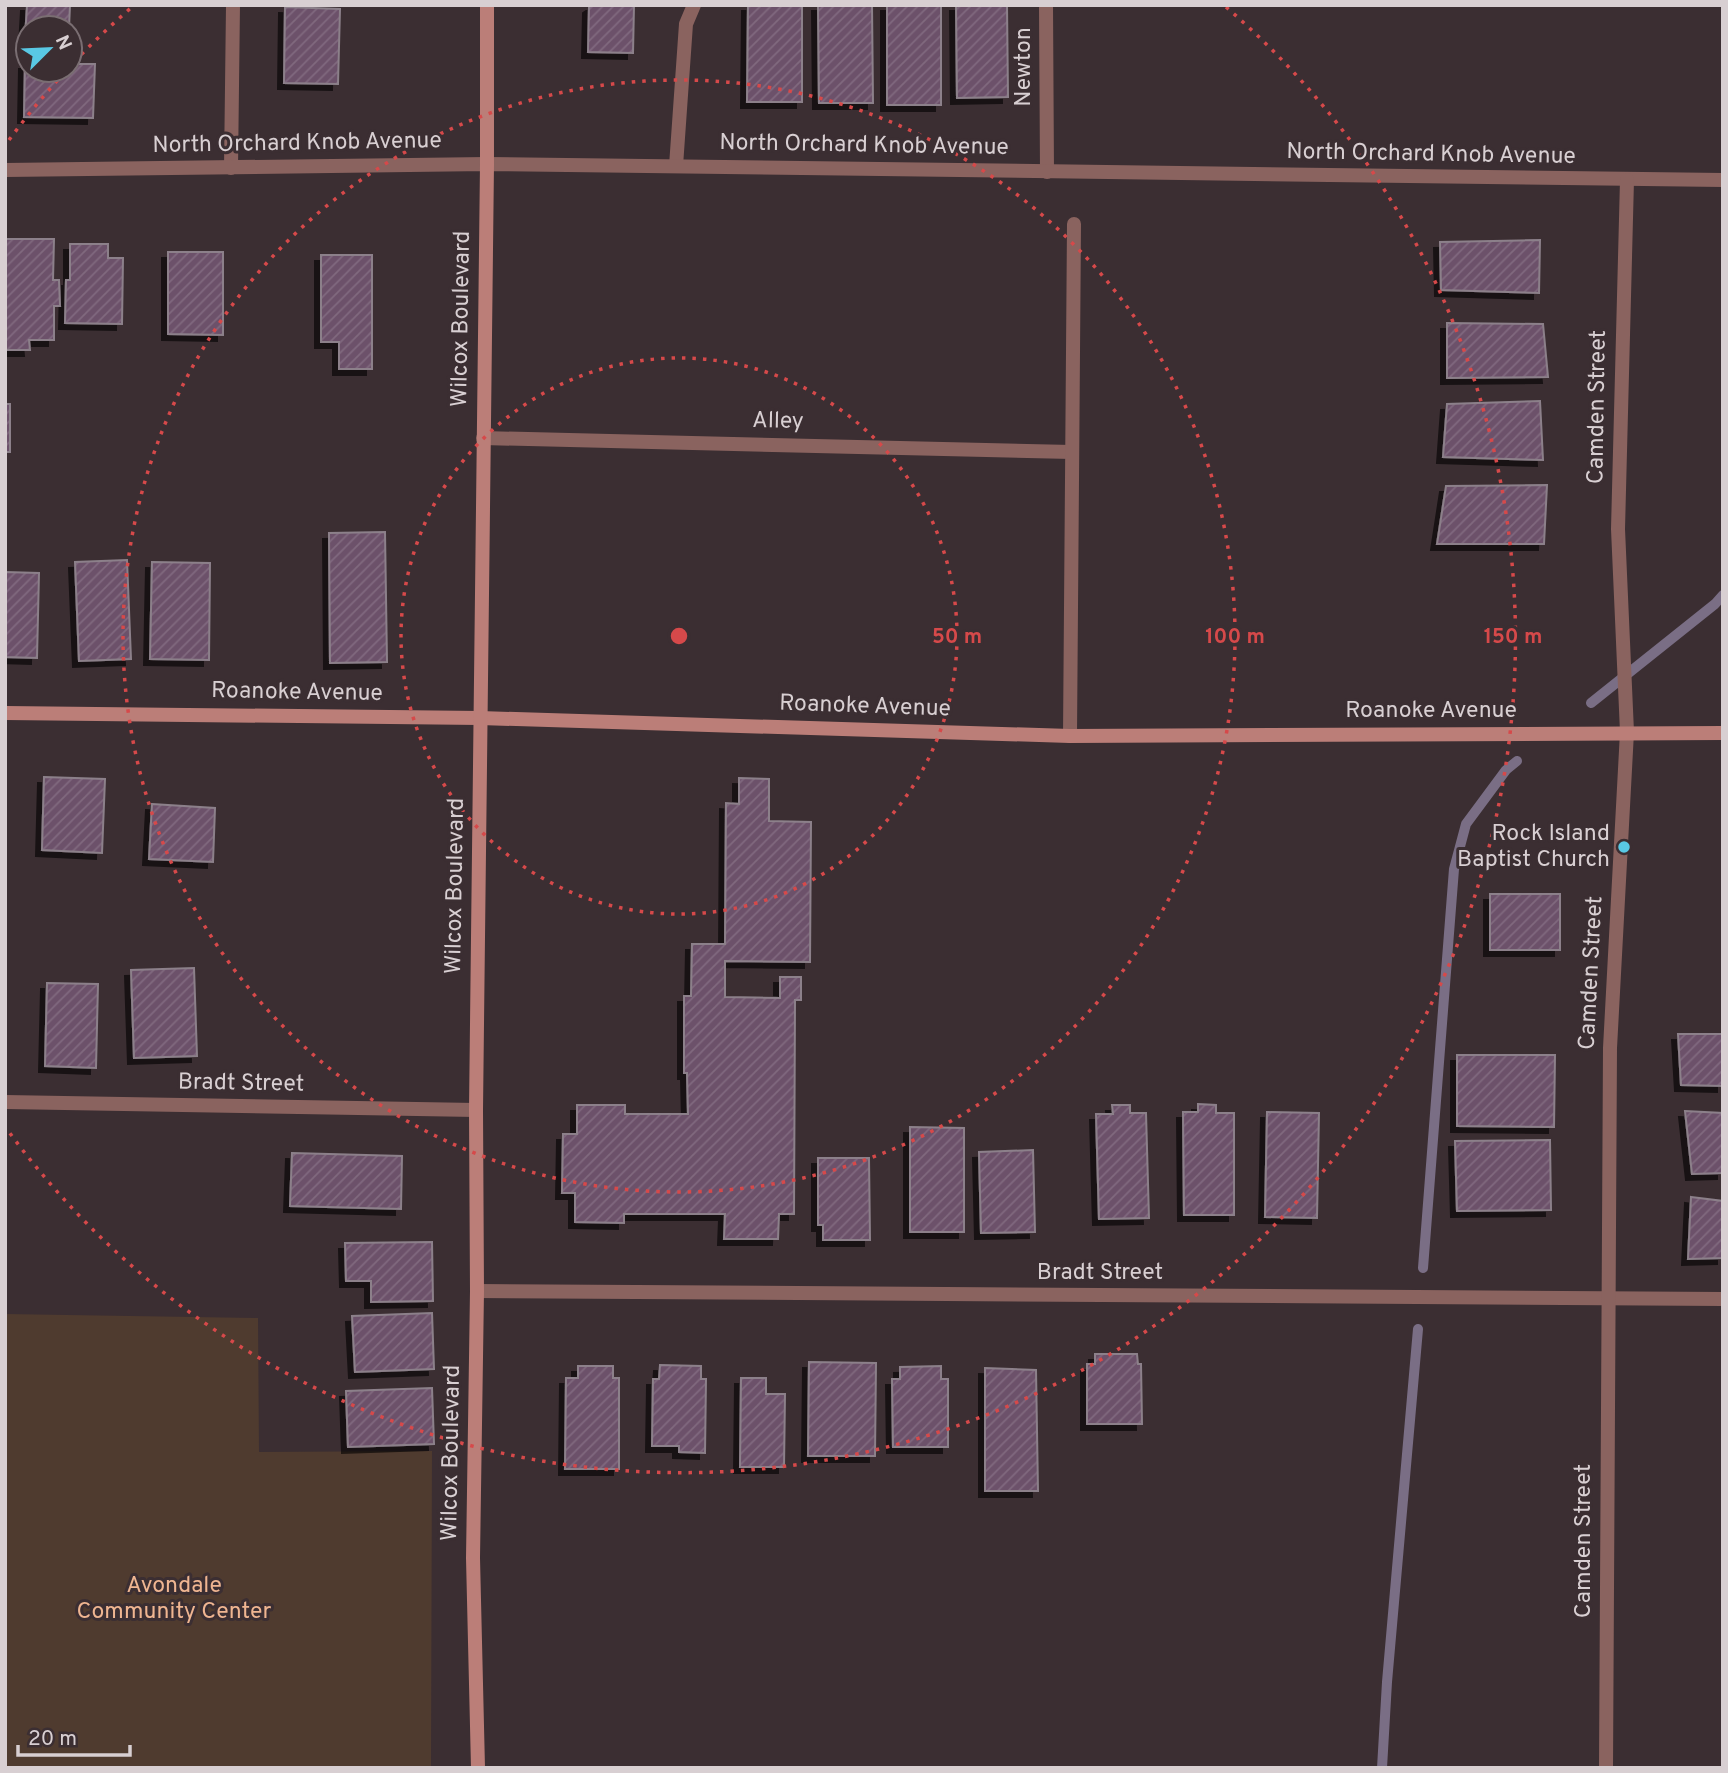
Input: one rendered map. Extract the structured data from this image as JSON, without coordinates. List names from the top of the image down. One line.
{"streets":{"main road":["Wilcox Boulevard","Roanoke Avenue"],"street":["Newton","North Orchard Knob Avenue","Camden Street","Alley","Bradt Street"]},"crossings":[["Newton","North Orchard Knob Avenue"],["North Orchard Knob Avenue","Wilcox Boulevard"],["North Orchard Knob Avenue","Camden Street"],["Wilcox Boulevard","Alley"],["Wilcox Boulevard","Roanoke Avenue"],["Wilcox Boulevard","Bradt Street"],["Camden Street","Roanoke Avenue"],["Camden Street","Bradt Street"]],"parks":["Avondale Community Center"],"places":["Rock Island Baptist Church"],"scale_bar":"20 m","north":"top right","rings":["50 m","100 m","150 m"]}
